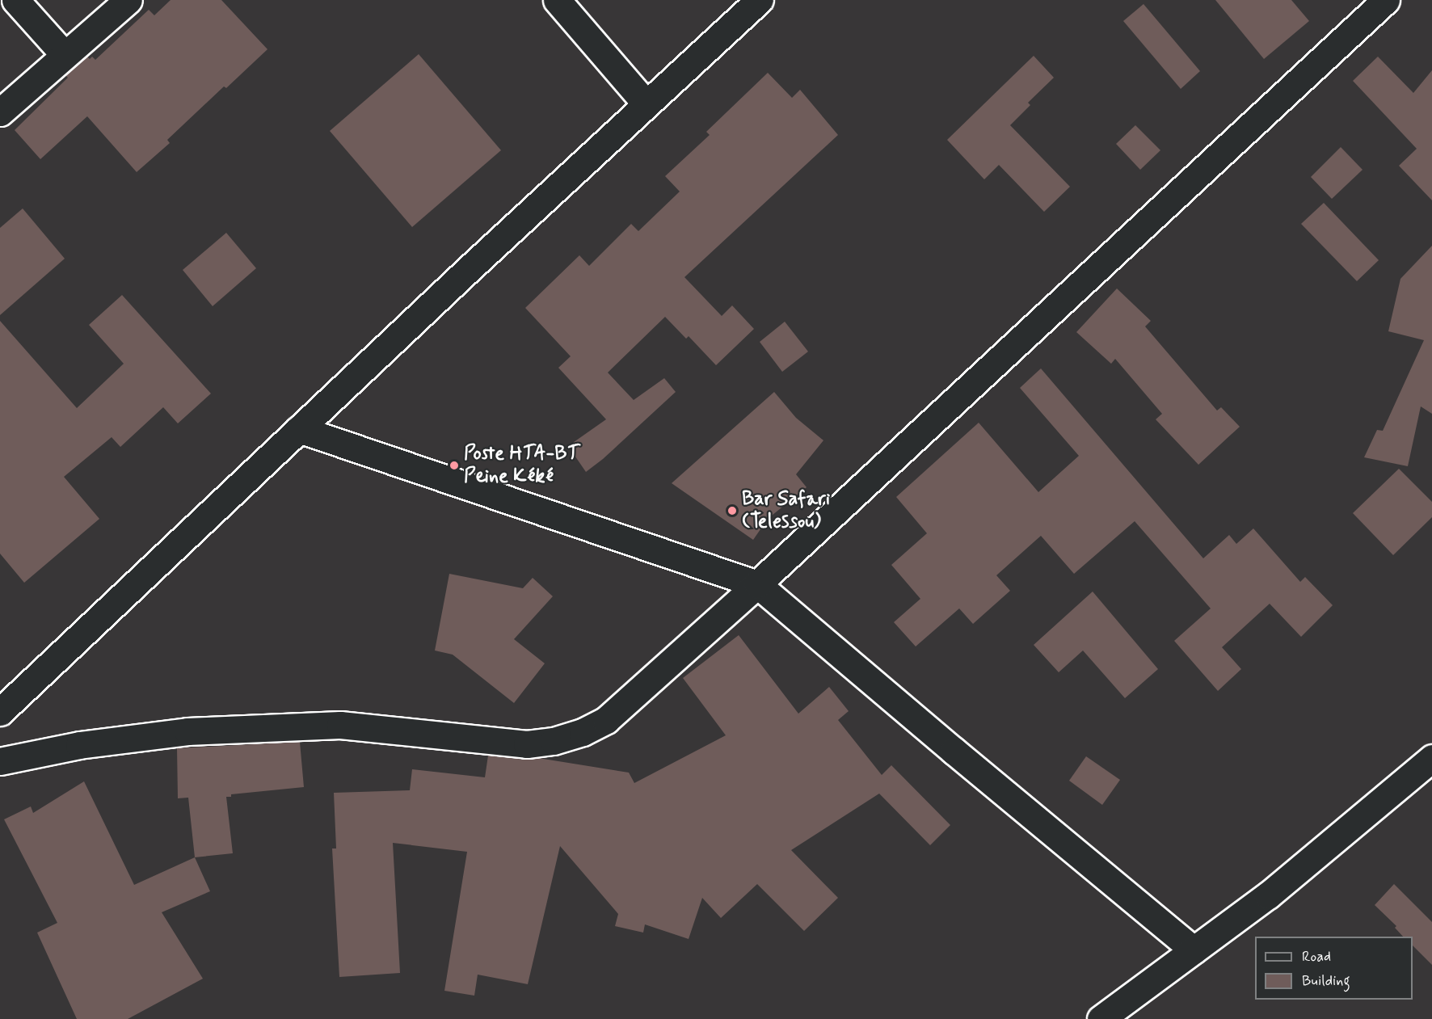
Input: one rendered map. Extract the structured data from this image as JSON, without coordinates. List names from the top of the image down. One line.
{"places":["Poste HTA-BT Peine Kéké","Bar Safari (Telessou)"],"legend":["Road","Building"]}
